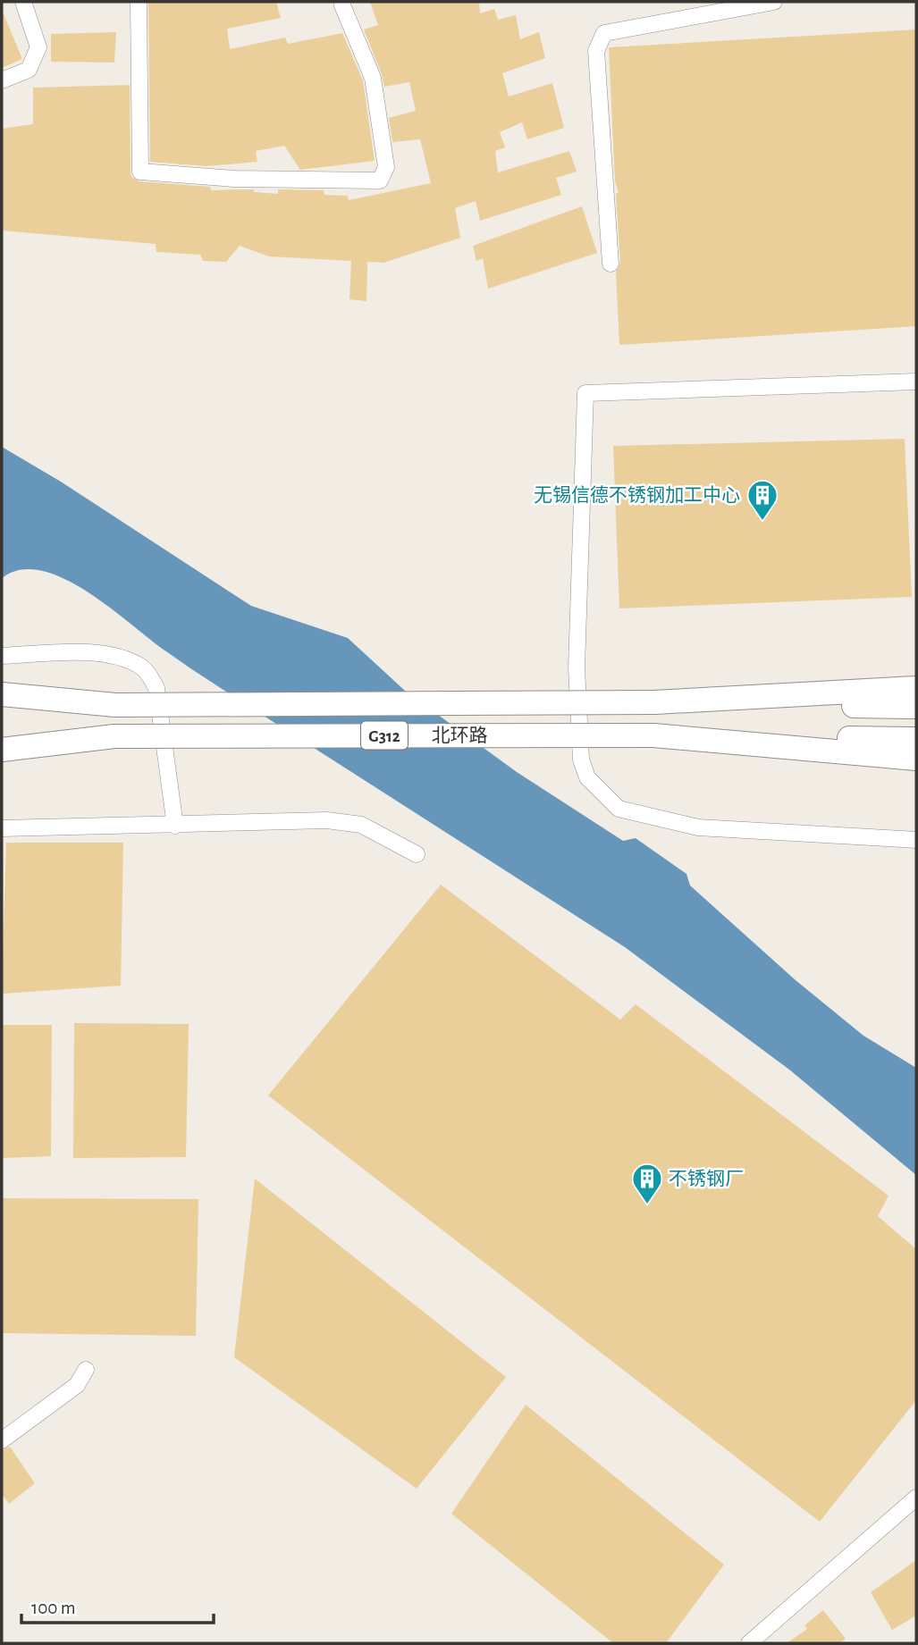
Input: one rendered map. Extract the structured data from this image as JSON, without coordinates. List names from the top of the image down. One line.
{"streets":{"highway":["G312","北环路"]},"places":{"building":["无锡信德不锈钢加工中心","不锈钢厂"]},"scale_bar":"100 m"}
